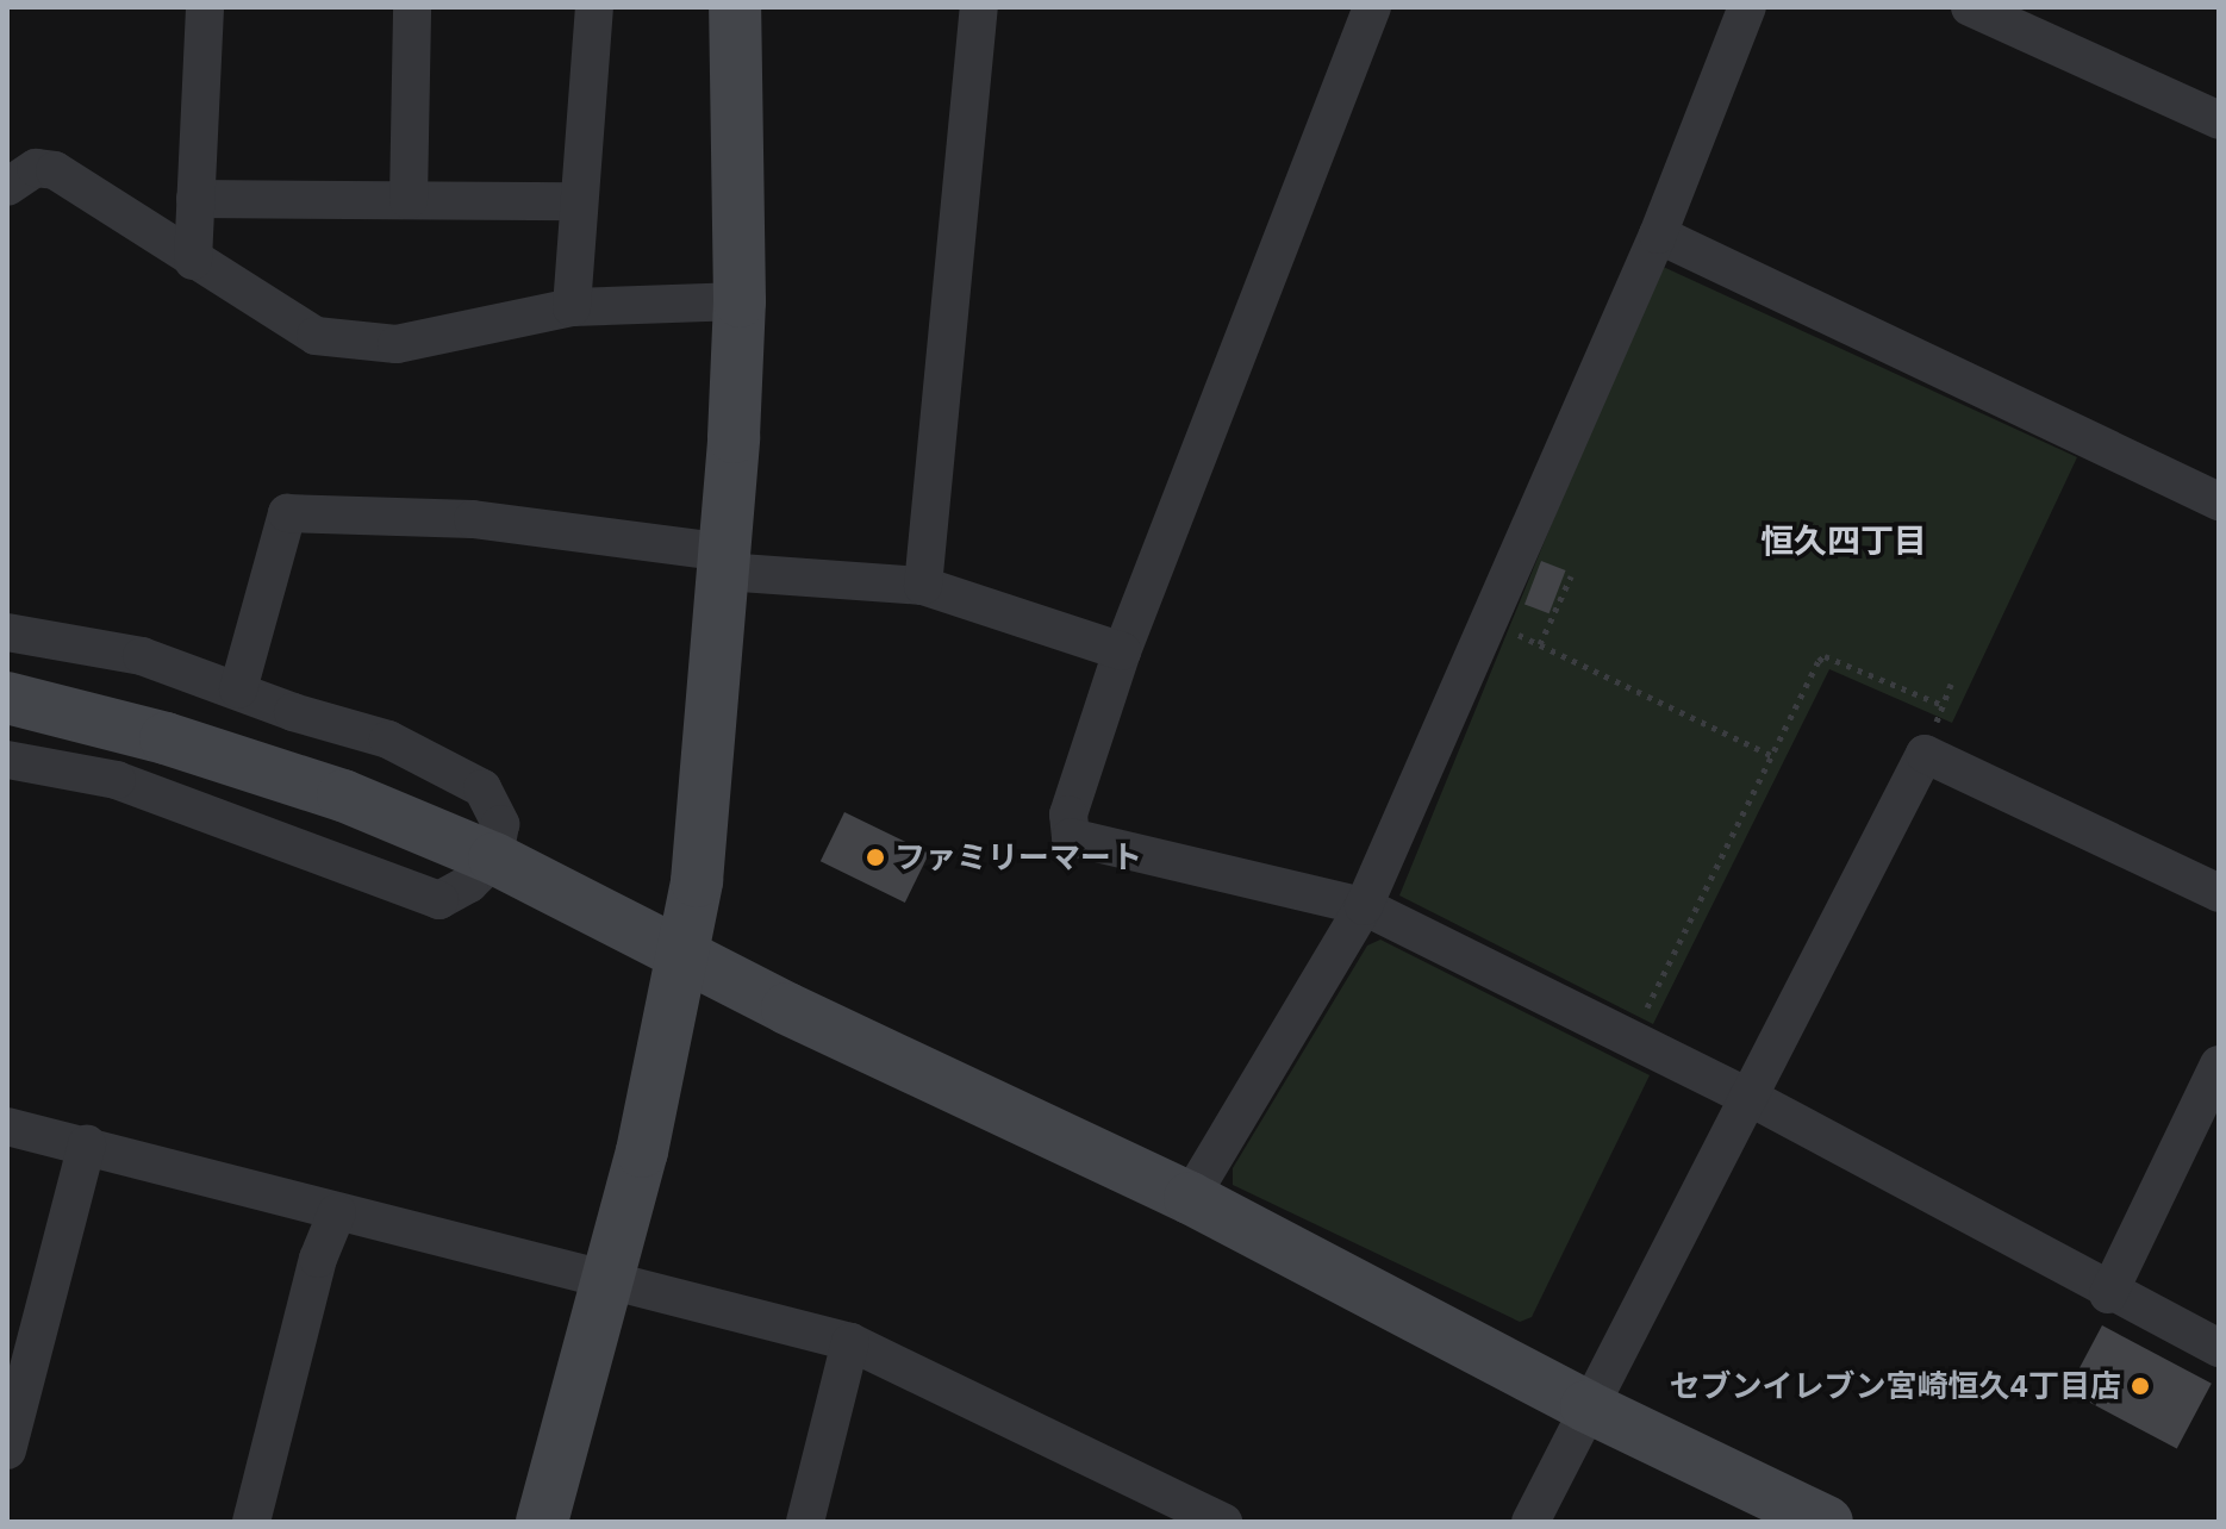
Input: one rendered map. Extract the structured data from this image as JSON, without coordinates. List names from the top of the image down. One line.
{"districts":["恒久四丁目"],"places":["ファミリーマート","セブンイレブン宮崎恒久4丁目店"]}
